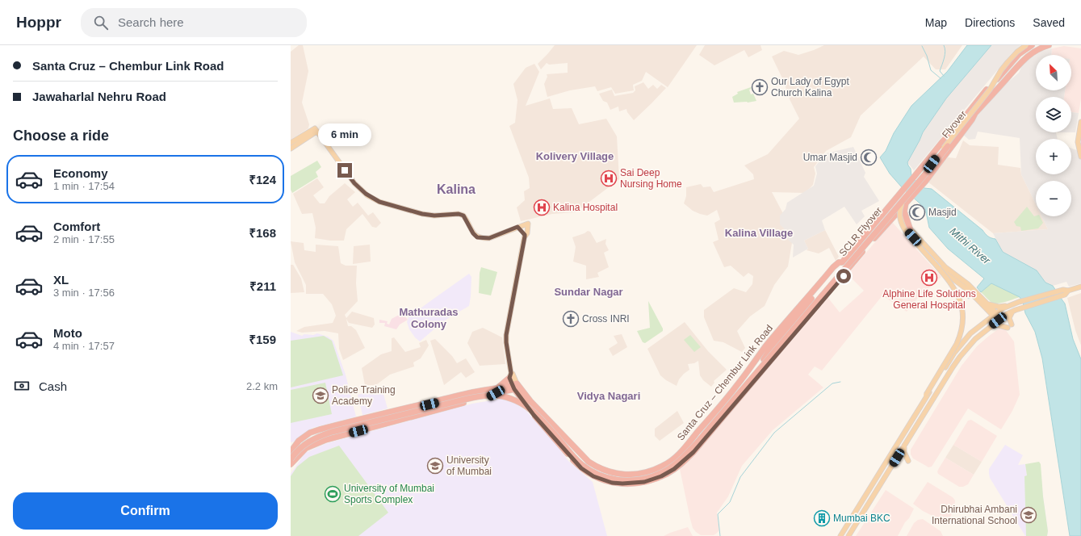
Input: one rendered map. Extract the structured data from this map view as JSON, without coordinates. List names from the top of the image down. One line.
{"streets":{"highway":["Flyover","Santa Cruz – Chembur Link Road"]},"crossings":[["Flyover","Santa Cruz – Chembur Link Road"]],"districts":["Kolivery Village","Kalina","Kalina Village","Sundar Nagar","Mathuradas Colony","Vidya Nagari"],"water":["Mithi River"],"places":{"church":["Our Lady of Egypt Church Kalina","Cross INRI"],"mosque":["Umar Masjid","Masjid"],"hospital":["Sai Deep Nursing Home","Kalina Hospital","Alphine Life Solutions General Hospital"],"school or university":["Police Training Academy","University of Mumbai","Dhirubhai Ambani International School"],"sports":["University of Mumbai Sports Complex"],"building":["Mumbai BKC"]},"north":"top left","page":{"header":"Hoppr","search":"Search here","nav":["Map","Directions","Saved"],"banner":["Santa Cruz – Chembur Link Road","Jawaharlal Nehru Road"],"map_buttons":["+","−"],"heading":"Choose a ride","bubble":"6 min","list":[{"name":"Economy","note":"1 min · 17:54","value":"₹124"},{"name":"Comfort","note":"2 min · 17:55","value":"₹168"},{"name":"XL","note":"3 min · 17:56","value":"₹211"},{"name":"Moto","note":"4 min · 17:57","value":"₹159"}],"pay":["Cash","2.2 km"],"buttons":"Confirm"}}
